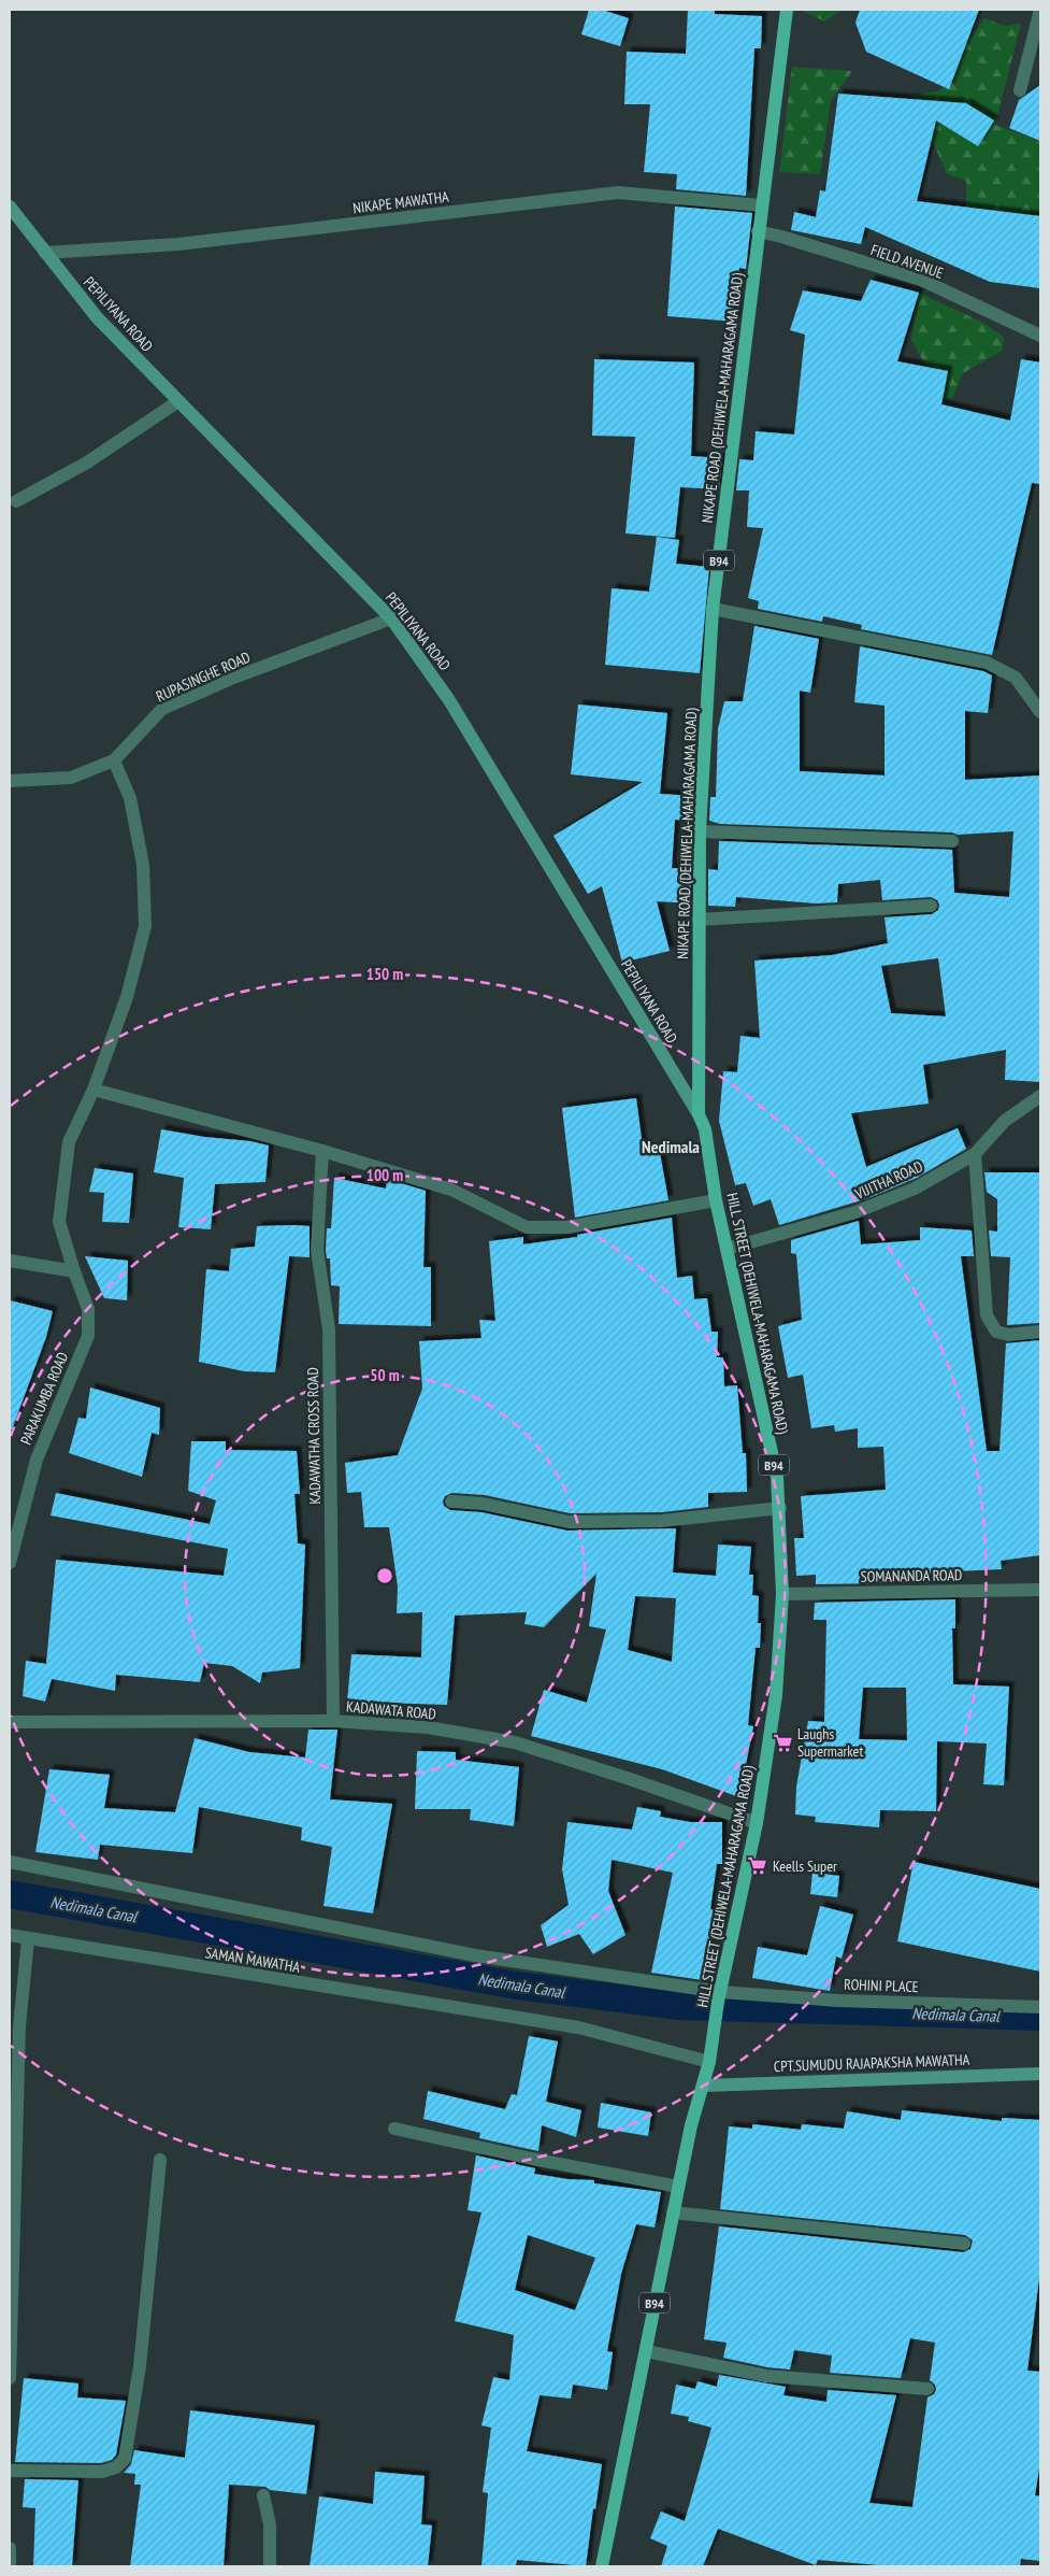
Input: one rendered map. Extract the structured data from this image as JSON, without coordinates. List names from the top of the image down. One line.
{"streets":{"main road":["PEPILIYANA ROAD","NIKAPE ROAD (DEHIWELA-MAHARAGAMA ROAD)","B94","HILL STREET (DEHIWELA-MAHARAGAMA ROAD)","CPT.SUMUDU RAJAPAKSHA MAWATHA"],"street":["NIKAPE MAWATHA","FIELD AVENUE","RUPASINGHE ROAD","VIJITHA ROAD","PARAKUMBA ROAD","KADAWATHA CROSS ROAD","SOMANANDA ROAD","KADAWATA ROAD","SAMAN MAWATHA","ROHINI PLACE"]},"crossings":[["NIKAPE MAWATHA","PEPILIYANA ROAD"],["NIKAPE MAWATHA","NIKAPE ROAD (DEHIWELA-MAHARAGAMA ROAD)"],["FIELD AVENUE","NIKAPE ROAD (DEHIWELA-MAHARAGAMA ROAD)"],["PEPILIYANA ROAD","NIKAPE ROAD (DEHIWELA-MAHARAGAMA ROAD)"],["PEPILIYANA ROAD","RUPASINGHE ROAD"],["PEPILIYANA ROAD","HILL STREET (DEHIWELA-MAHARAGAMA ROAD)"],["NIKAPE ROAD (DEHIWELA-MAHARAGAMA ROAD)","HILL STREET (DEHIWELA-MAHARAGAMA ROAD)"],["VIJITHA ROAD","HILL STREET (DEHIWELA-MAHARAGAMA ROAD)"],["HILL STREET (DEHIWELA-MAHARAGAMA ROAD)","SOMANANDA ROAD"],["HILL STREET (DEHIWELA-MAHARAGAMA ROAD)","KADAWATA ROAD"],["HILL STREET (DEHIWELA-MAHARAGAMA ROAD)","SAMAN MAWATHA"],["HILL STREET (DEHIWELA-MAHARAGAMA ROAD)","ROHINI PLACE"],["HILL STREET (DEHIWELA-MAHARAGAMA ROAD)","CPT.SUMUDU RAJAPAKSHA MAWATHA"],["KADAWATHA CROSS ROAD","KADAWATA ROAD"]],"districts":["Nedimala"],"water":["Nedimala Canal"],"places":{"supermarket":["Laughs Supermarket","Keells Super"]},"rings":["150 m","100 m","50 m"]}
